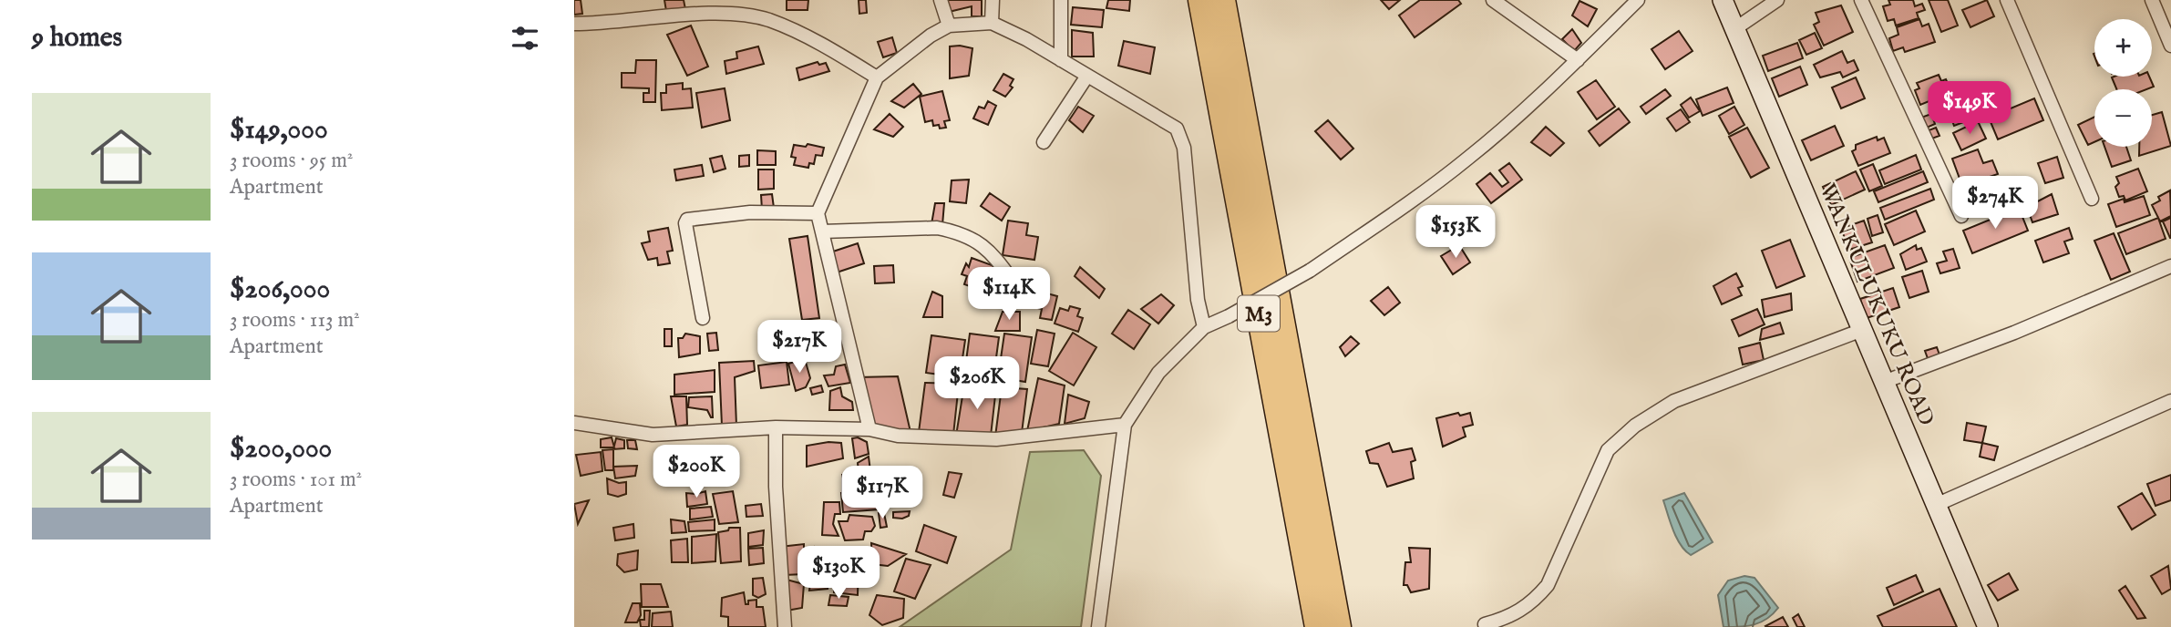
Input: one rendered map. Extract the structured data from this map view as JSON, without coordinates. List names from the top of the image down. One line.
{"streets":{"highway":["M3"],"main road":["WANKULUKUKU ROAD"]},"page":{"heading":"9 homes","map_buttons":["+","−"],"list":[{"name":"$149,000","note":"3 rooms · 95 m² · Apartment"},{"name":"$206,000","note":"3 rooms · 113 m² · Apartment"},{"name":"$200,000","note":"3 rooms · 101 m² · Apartment"}],"price":["$149K","$274K","$153K","$114K","$217K","$206K","$200K","$117K","$130K"]}}
